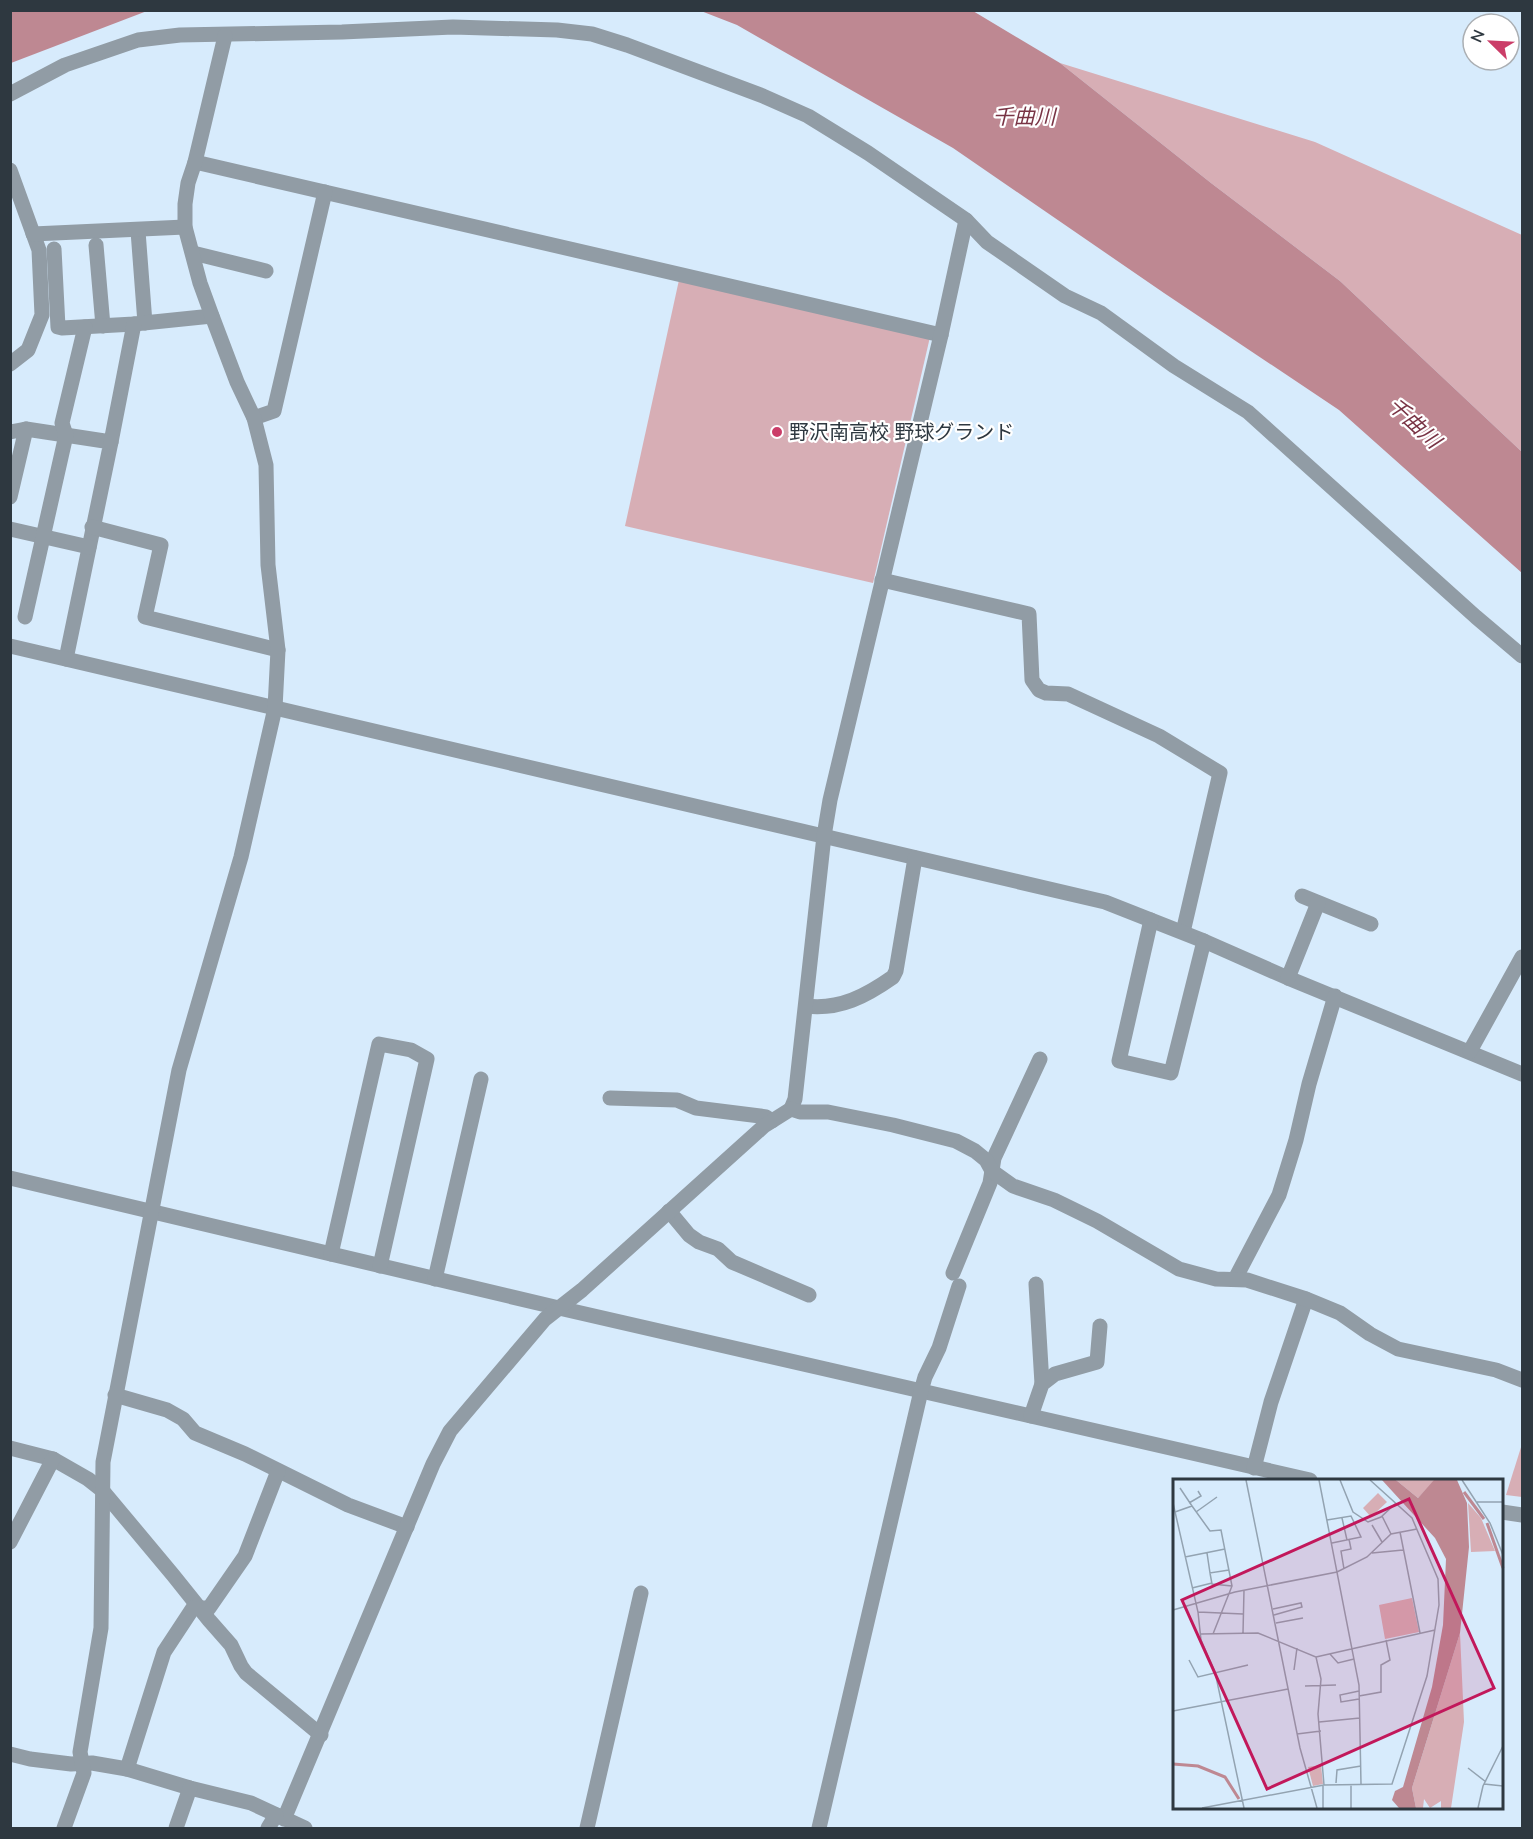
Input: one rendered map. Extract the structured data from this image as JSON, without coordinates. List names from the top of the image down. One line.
{"water":["千曲川"],"places":["野沢南高校 野球グランド"],"north":"top left"}
